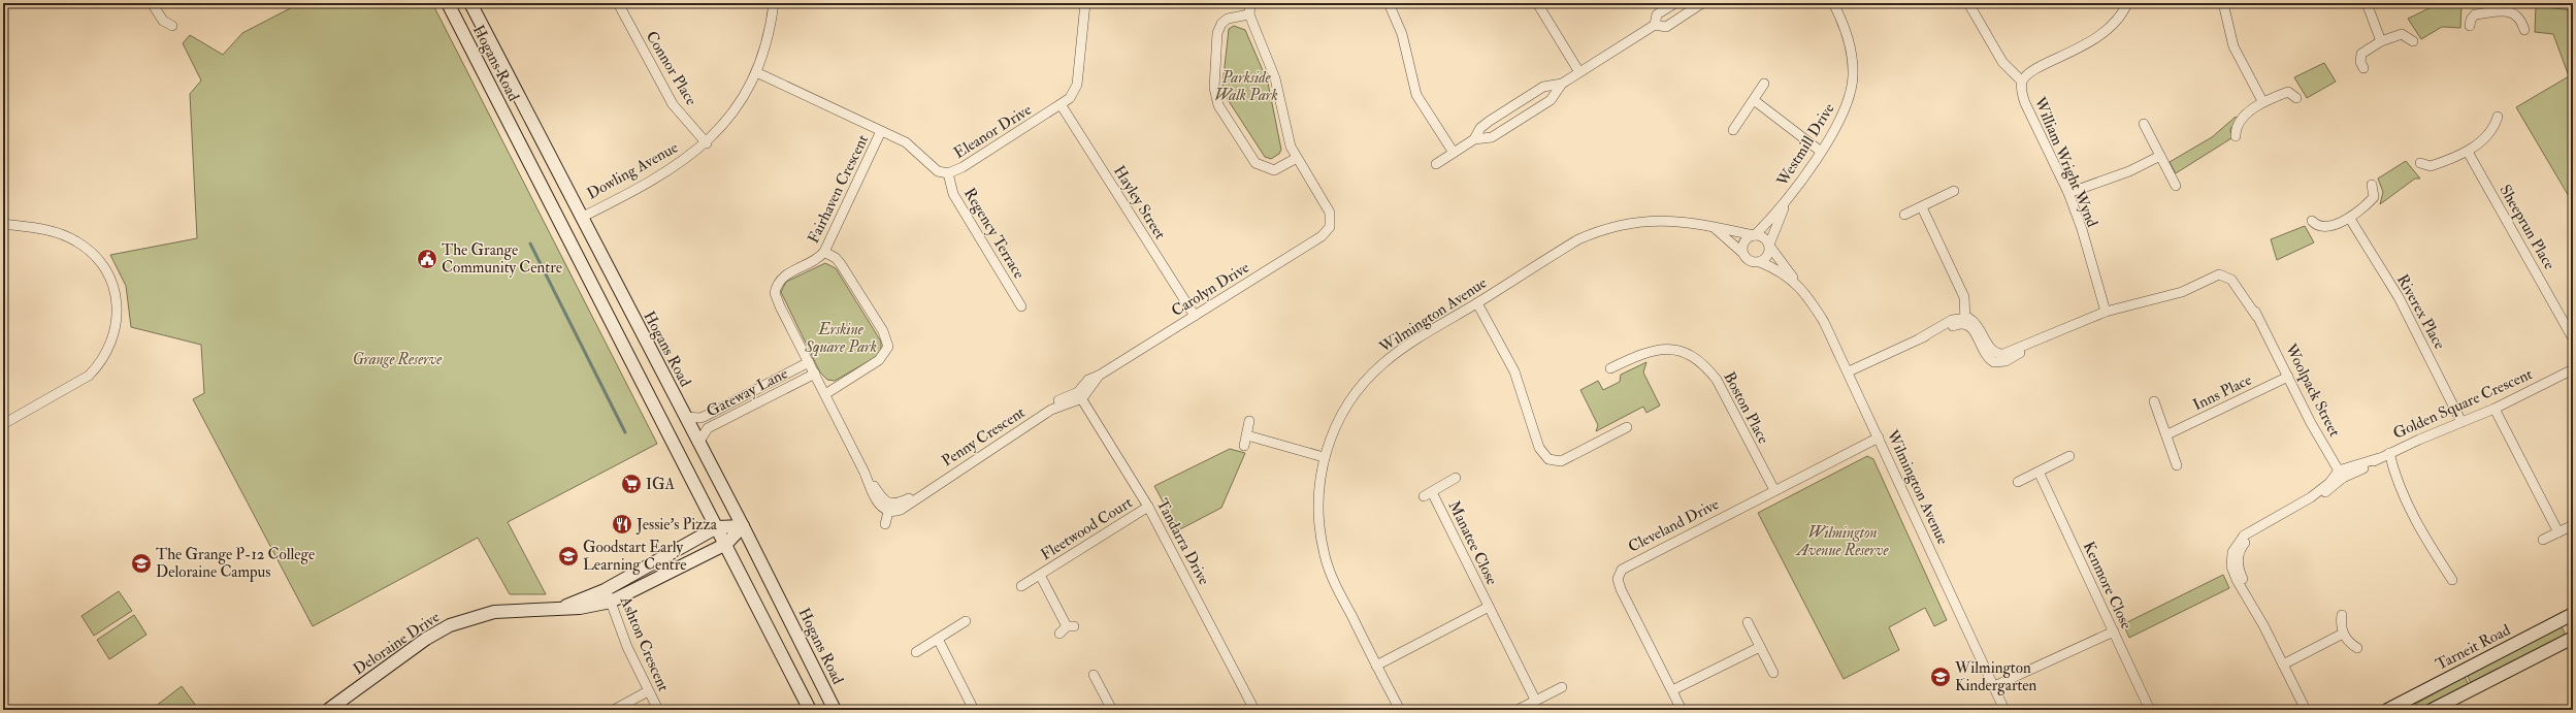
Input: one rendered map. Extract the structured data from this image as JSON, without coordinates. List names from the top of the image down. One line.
{"streets":{"street":["Hogans Road","Connor Place","Eleanor Drive","Westmill Drive","William Wright Wynd","Dowling Avenue","Fairhaven Crescent","Hayley Street","Sheeprun Place","Regency Terrace","Carolyn Drive","Riverex Place","Wilmington Avenue","Woolpack Street","Gateway Lane","Inns Place","Golden Square Crescent","Boston Place","Penny Crescent","Cleveland Drive","Fleetwood Court","Tandarra Drive","Manatee Close","Kenmore Close","Deloraine Drive","Ashton Crescent","Tarneit Road"]},"crossings":[["Hogans Road","Dowling Avenue"],["Hogans Road","Gateway Lane"],["Hogans Road","Deloraine Drive"],["Connor Place","Dowling Avenue"],["Eleanor Drive","Dowling Avenue"],["Eleanor Drive","Fairhaven Crescent"],["Eleanor Drive","Hayley Street"],["Eleanor Drive","Regency Terrace"],["Westmill Drive","Wilmington Avenue"],["William Wright Wynd","Woolpack Street"],["Fairhaven Crescent","Gateway Lane"],["Hayley Street","Carolyn Drive"],["Carolyn Drive","Penny Crescent"],["Carolyn Drive","Tandarra Drive"],["Riverex Place","Golden Square Crescent"],["Wilmington Avenue","Cleveland Drive"],["Wilmington Avenue","Manatee Close"],["Woolpack Street","Inns Place"],["Woolpack Street","Golden Square Crescent"],["Boston Place","Cleveland Drive"],["Penny Crescent","Tandarra Drive"],["Fleetwood Court","Tandarra Drive"],["Deloraine Drive","Ashton Crescent"]],"parks":["Parkside Walk Park","Erskine Square Park","Grange Reserve","Wilmington Avenue Reserve"],"places":{"public building":["The Grange Community Centre"],"supermarket":["IGA"],"restaurant":["Jessie's Pizza"],"school or university":["Goodstart Early Learning Centre","The Grange P-12 College Deloraine Campus","Wilmington Kindergarten"]}}
